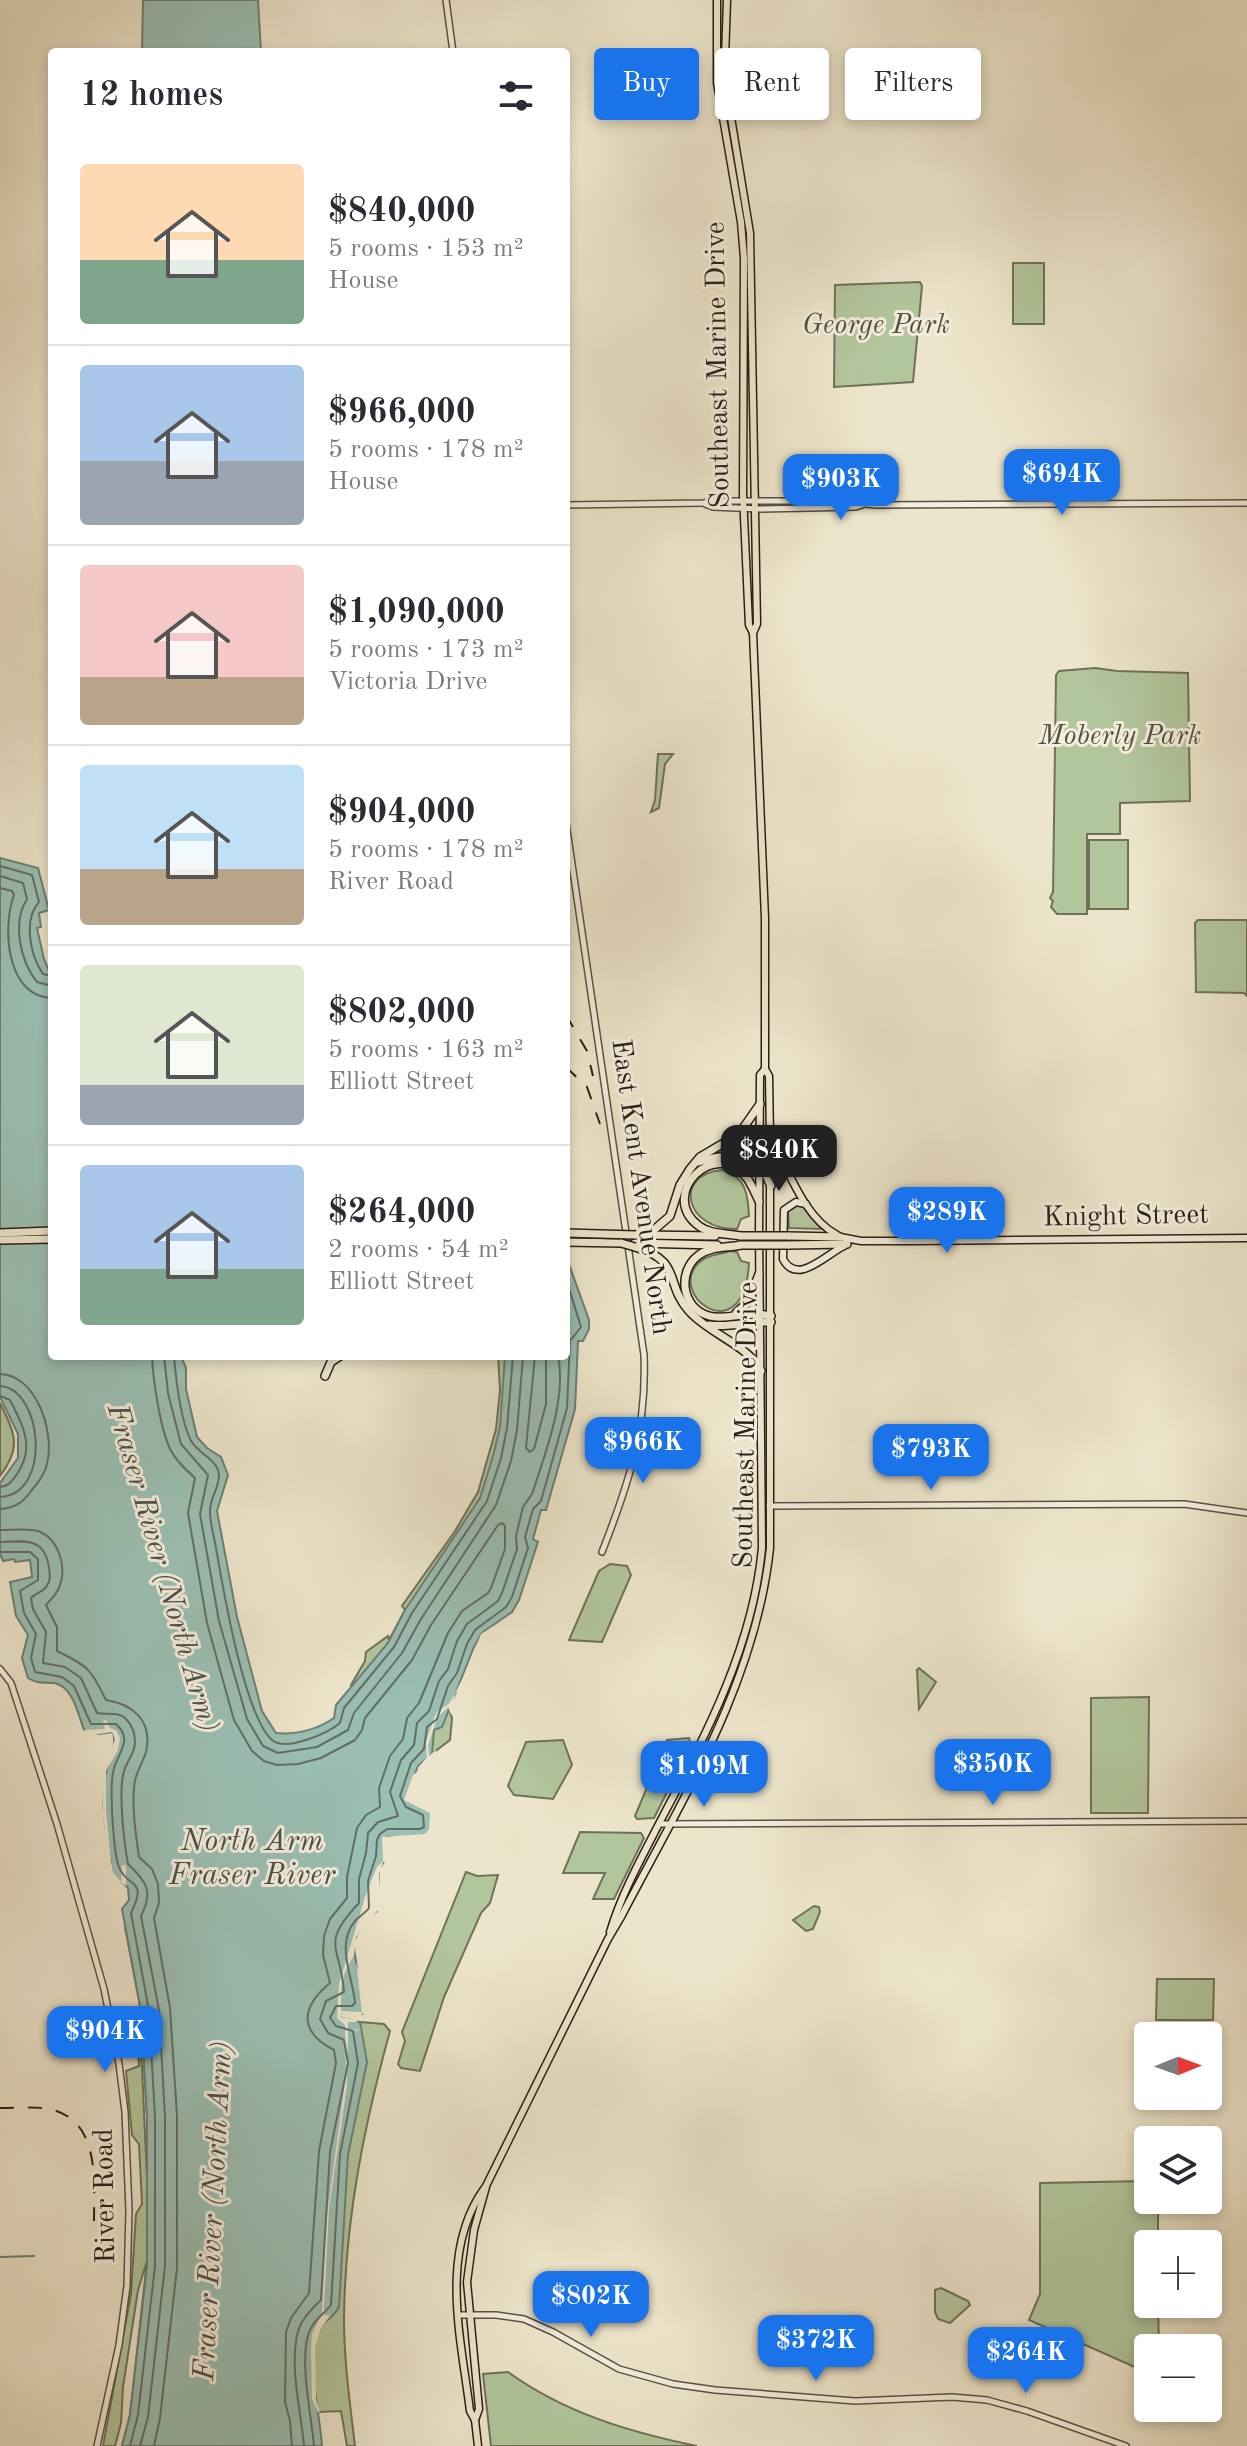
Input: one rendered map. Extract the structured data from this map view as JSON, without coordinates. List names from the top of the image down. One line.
{"streets":{"highway":["Knight Street"],"main road":["Southeast Marine Drive"],"street":["East Kent Avenue North","River Road"]},"water":["Fraser River (North Arm)","North Arm Fraser River"],"parks":["George Park","Moberly Park"],"north":"right","page":{"chip":["Buy","Rent","Filters"],"heading":"12 homes","list":[{"name":"$840,000","note":"5 rooms · 153 m² · House"},{"name":"$966,000","note":"5 rooms · 178 m² · House"},{"name":"$1,090,000","note":"5 rooms · 173 m² · Victoria Drive"},{"name":"$904,000","note":"5 rooms · 178 m² · River Road"},{"name":"$802,000","note":"5 rooms · 163 m² · Elliott Street"},{"name":"$264,000","note":"2 rooms · 54 m² · Elliott Street"}],"price":["$694K","$903K","$840K","$289K","$966K","$793K","$350K","$1.09M","$904K","$802K","$372K","$264K"],"map_buttons":["+","−"]}}
